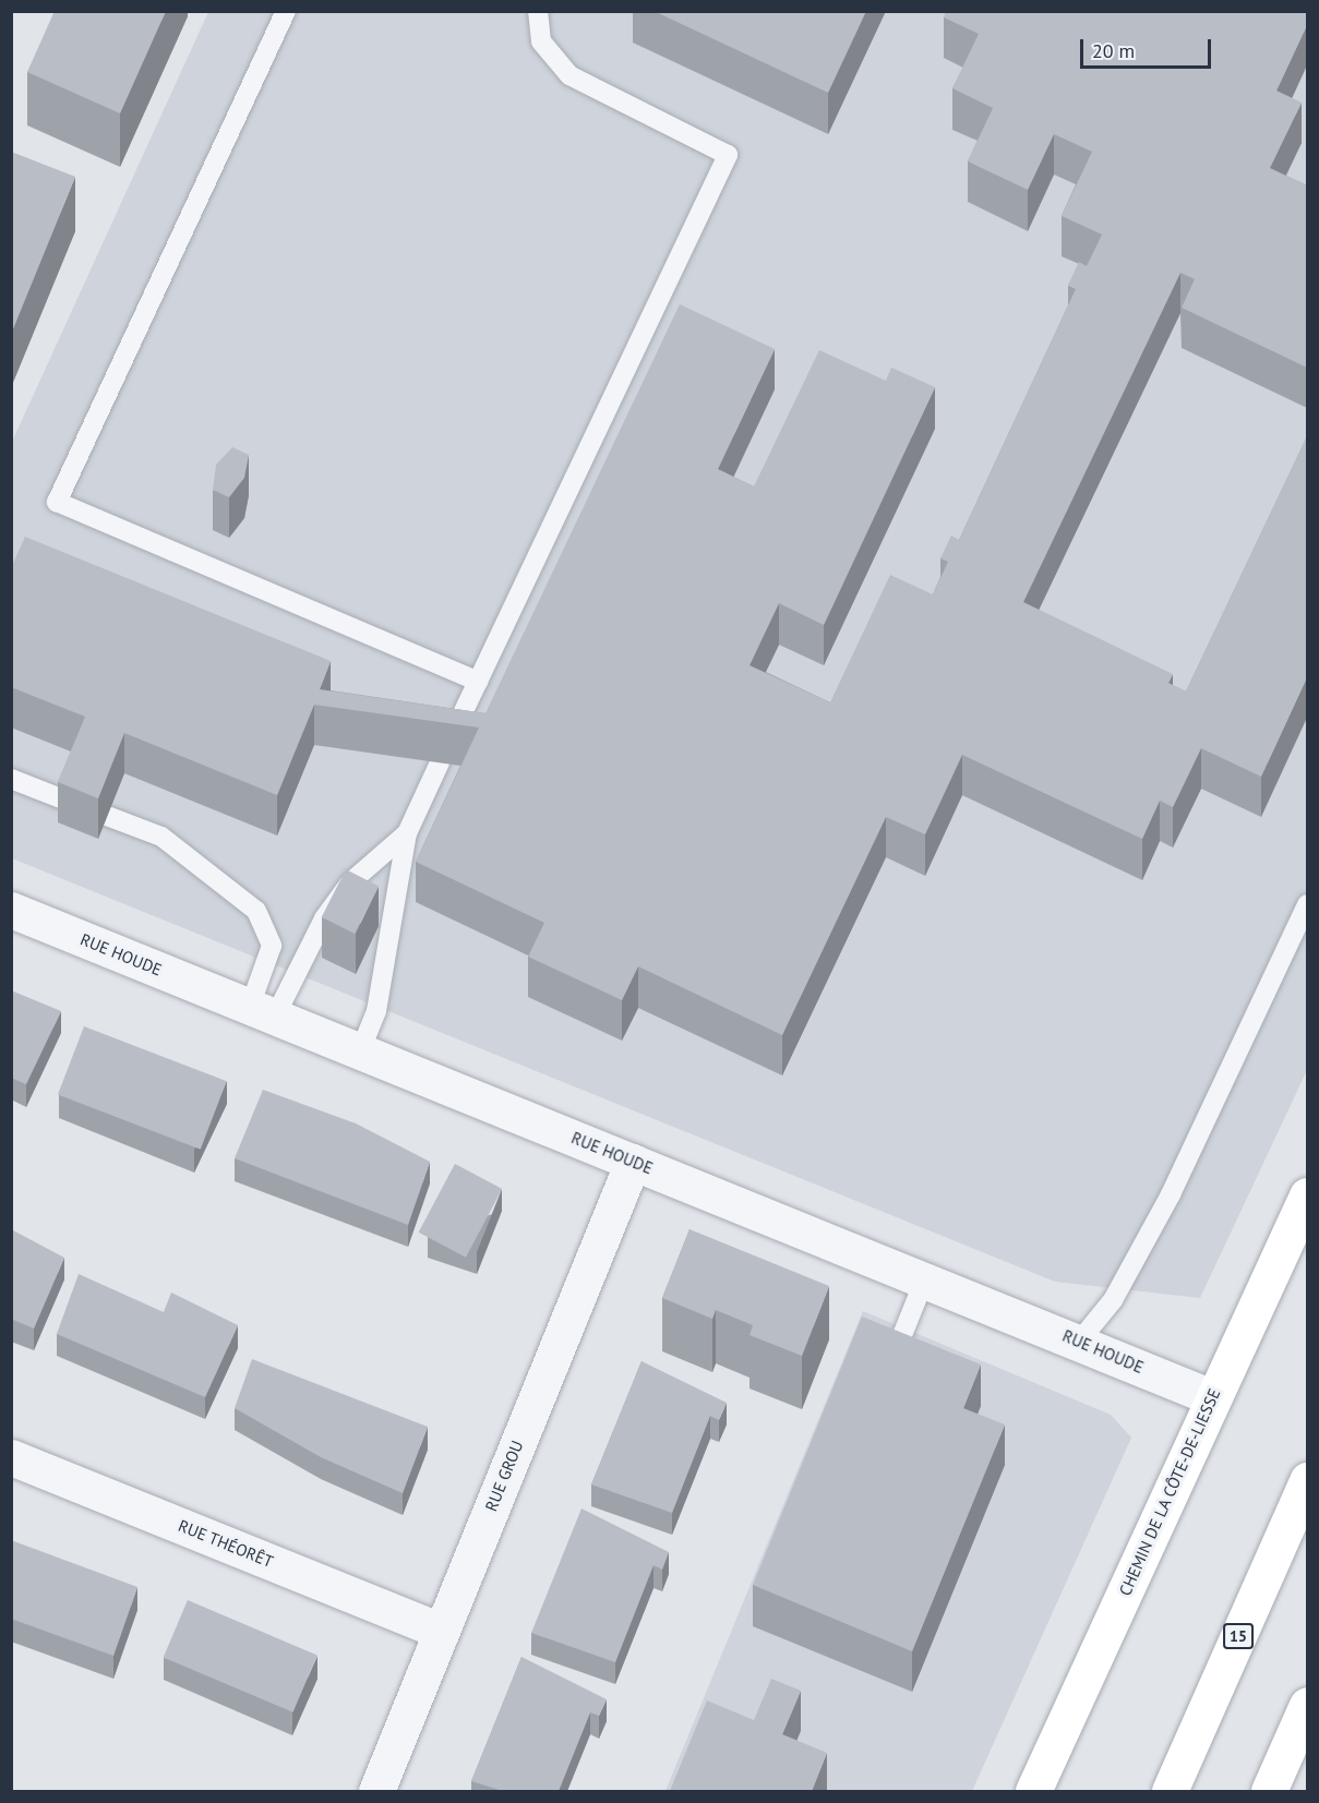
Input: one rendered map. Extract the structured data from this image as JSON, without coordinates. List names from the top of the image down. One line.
{"streets":{"main road":["CHEMIN DE LA CÔTE-DE-LIESSE","15"],"street":["RUE HOUDE","RUE GROU","RUE THÉORÊT"]},"crossings":[["RUE HOUDE","RUE GROU"],["RUE HOUDE","CHEMIN DE LA CÔTE-DE-LIESSE"],["RUE GROU","RUE THÉORÊT"]],"scale_bar":"20 m"}
